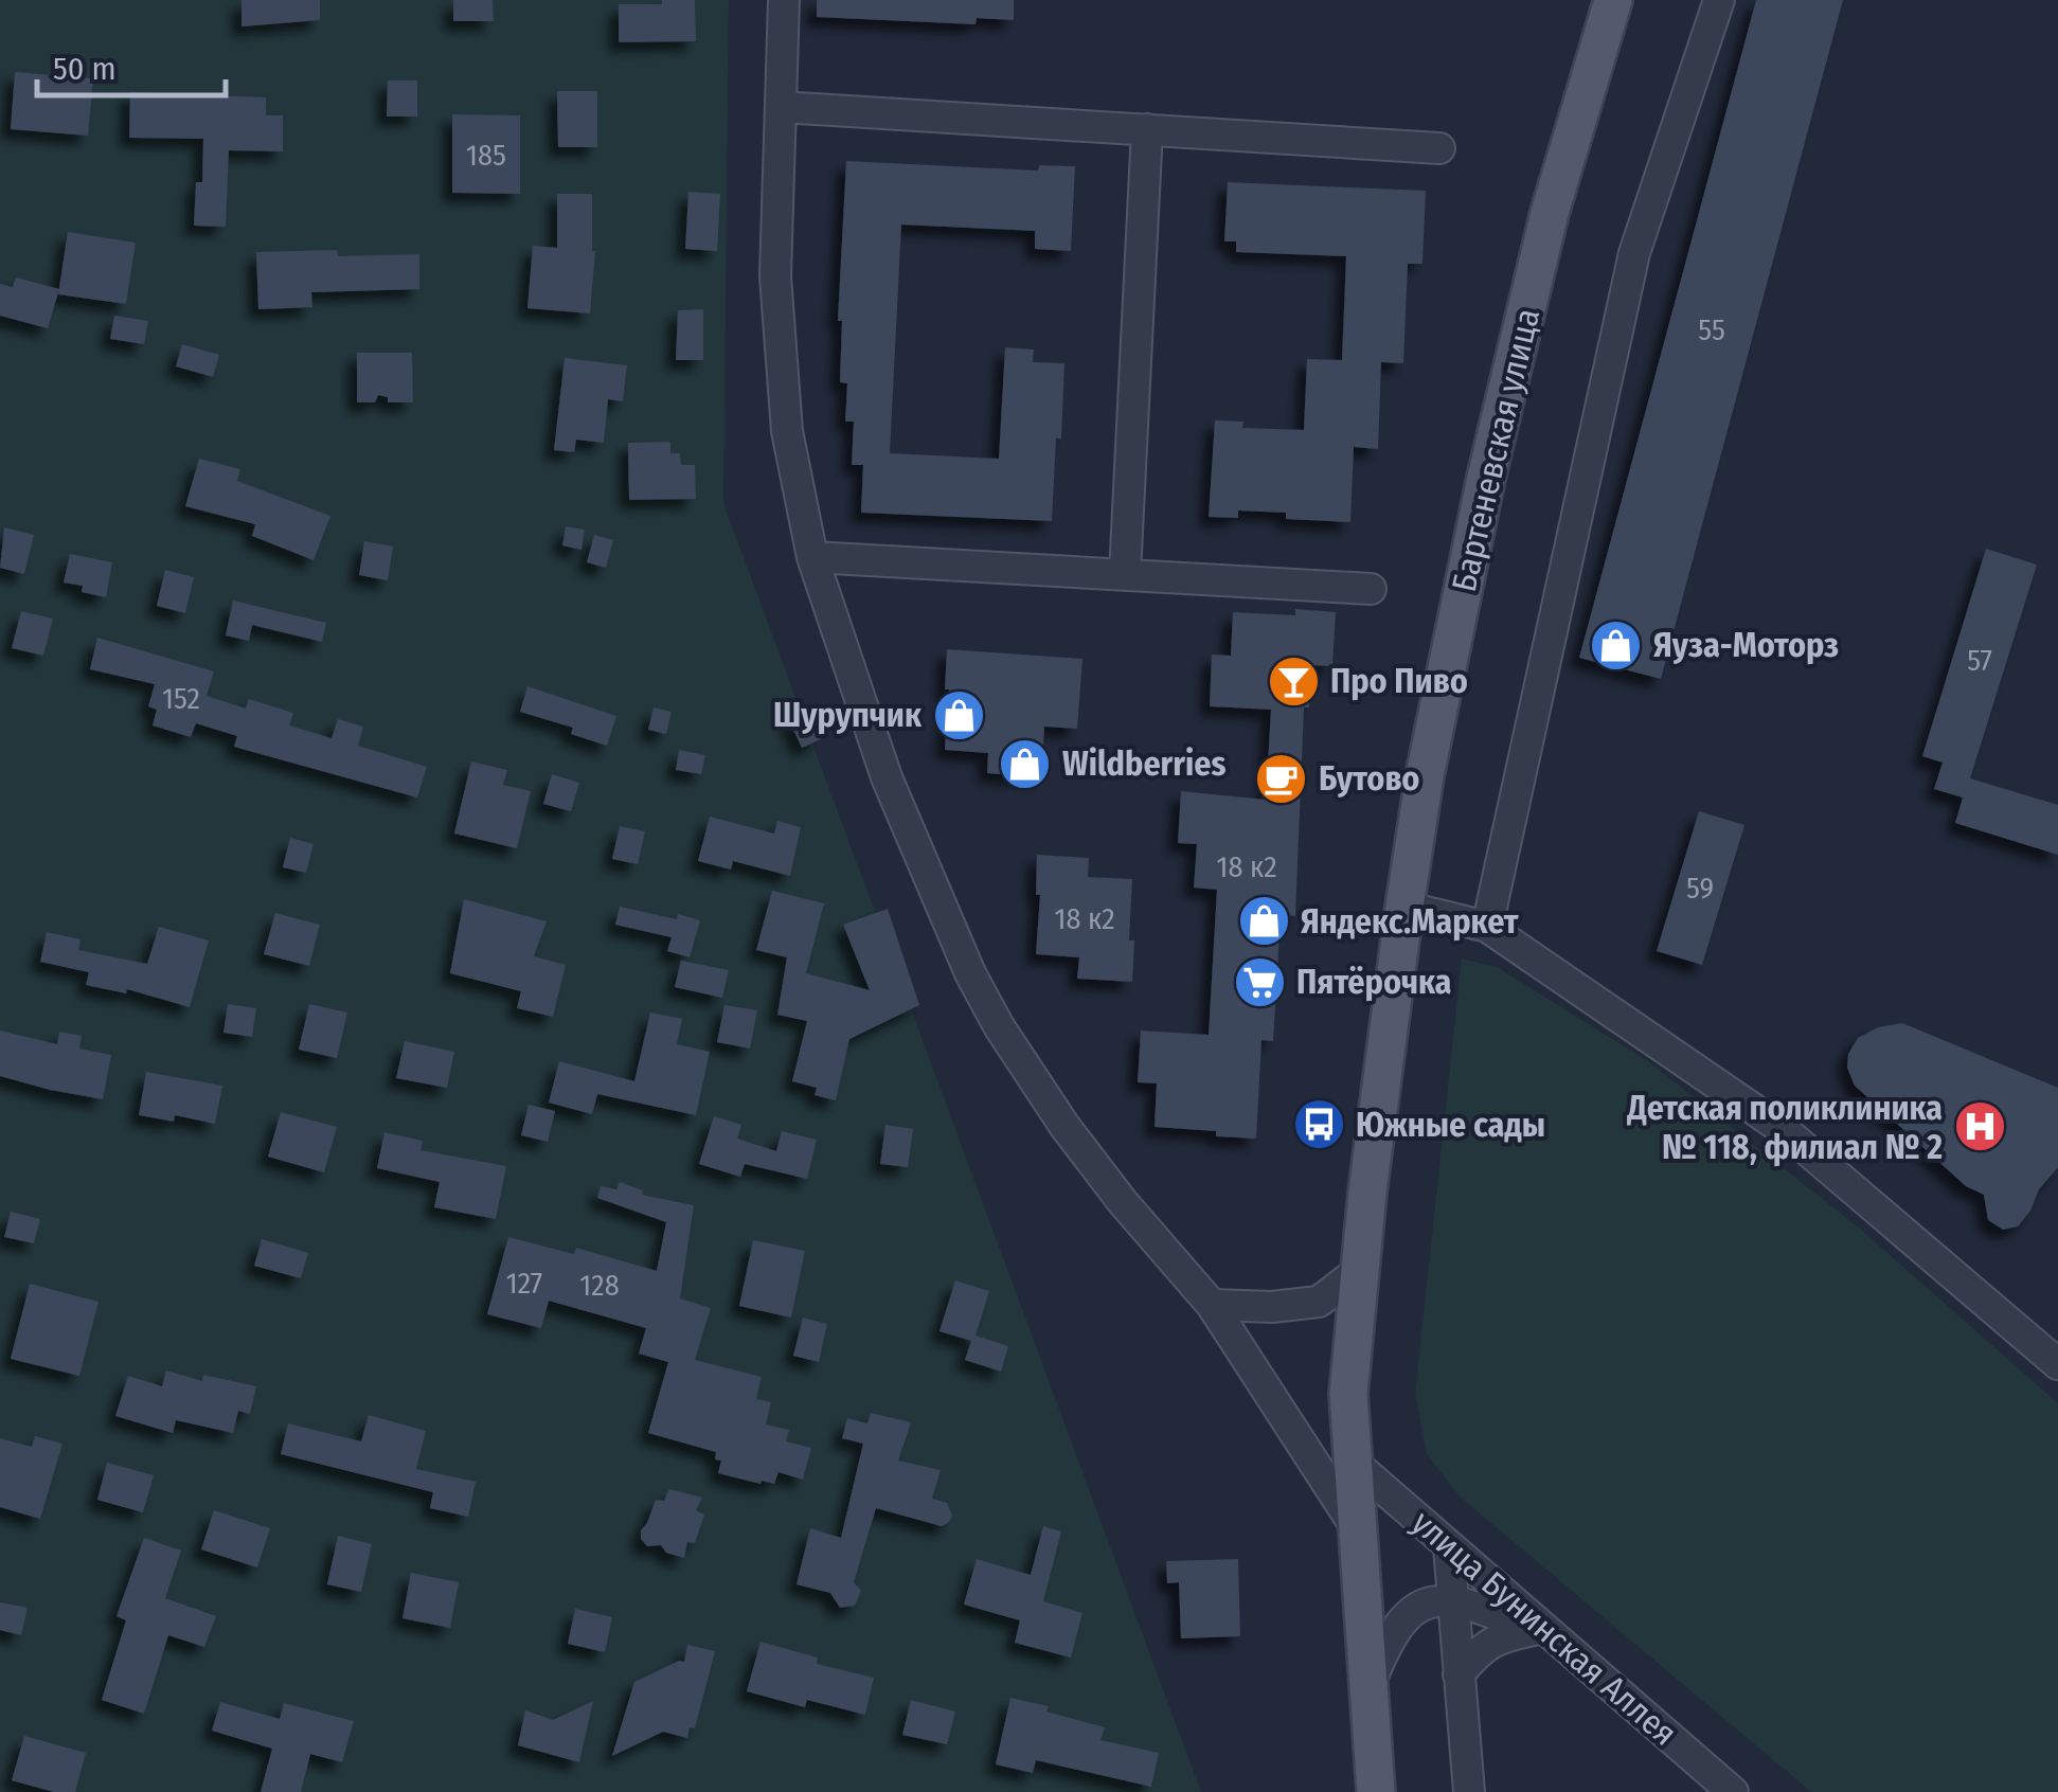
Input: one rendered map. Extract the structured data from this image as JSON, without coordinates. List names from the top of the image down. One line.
{"streets":{"main road":["Бартеневская улица"],"street":["улица Бунинская Аллея"]},"crossings":[["Бартеневская улица","улица Бунинская Аллея"]],"places":{"shop":["Яуза-Моторз","Шурупчик","Wildberries","Яндекс.Маркет"],"bar":["Про Пиво"],"cafe":["Бутово"],"supermarket":["Пятёрочка"],"bus stop":["Южные сады"],"hospital":["Детская поликлиника № 118, филиал № 2"]},"house_numbers":["185","55","57","152","18 к2","59","18 к2","127","128"],"scale_bar":"50 m"}
